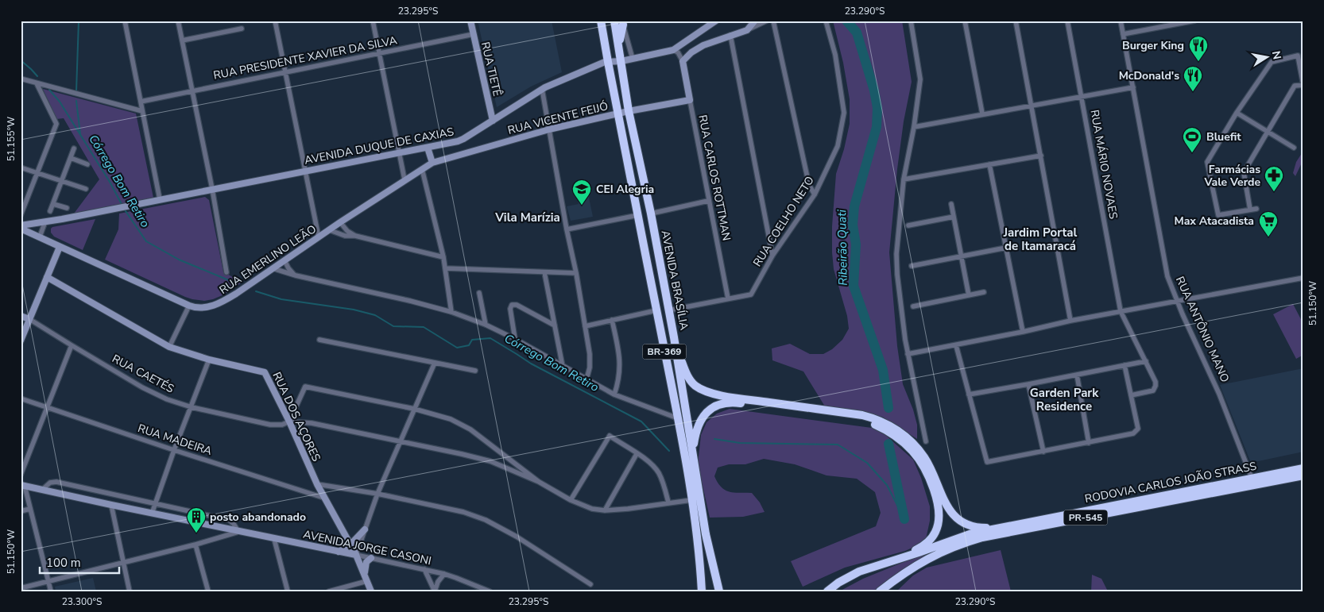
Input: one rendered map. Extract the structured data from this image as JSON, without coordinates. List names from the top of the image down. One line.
{"streets":{"highway":["AVENIDA BRASÍLIA","BR-369","RODOVIA CARLOS JOÃO STRASS","PR-545"],"street":["RUA PRESIDENTE XAVIER DA SILVA","RUA TIETÊ","RUA VICENTE FEIJÓ","AVENIDA DUQUE DE CAXIAS","RUA MÁRIO NOVAES","RUA CARLOS ROTTMAN","RUA COELHO NETO","RUA EMERLINO LEÃO","RUA ANTÔNIO MANO","RUA CAETÉS","RUA DOS AÇORES","RUA MADEIRA","AVENIDA JORGE CASONI"]},"crossings":[["RUA PRESIDENTE XAVIER DA SILVA","RUA TIETÊ"],["RUA TIETÊ","AVENIDA DUQUE DE CAXIAS"],["RUA VICENTE FEIJÓ","RUA CARLOS ROTTMAN"],["RUA VICENTE FEIJÓ","RUA EMERLINO LEÃO"],["RUA VICENTE FEIJÓ","AVENIDA BRASÍLIA"],["RUA VICENTE FEIJÓ","BR-369"],["AVENIDA DUQUE DE CAXIAS","RUA EMERLINO LEÃO"],["AVENIDA DUQUE DE CAXIAS","AVENIDA BRASÍLIA"],["AVENIDA DUQUE DE CAXIAS","BR-369"],["RUA CARLOS ROTTMAN","RUA COELHO NETO"],["RUA ANTÔNIO MANO","RODOVIA CARLOS JOÃO STRASS"],["RUA CAETÉS","RUA DOS AÇORES"],["RUA DOS AÇORES","RUA MADEIRA"],["RUA DOS AÇORES","AVENIDA JORGE CASONI"]],"districts":["Vila Marízia","Jardim Portal de Itamaracá","Garden Park Residence"],"water":["Córrego Bom Retiro","Ribeirão Quati"],"places":{"restaurant":["Burger King","McDonald's"],"sports":["Bluefit"],"pharmacy":["Farmácias Vale Verde"],"school or university":["CEI Alegria"],"supermarket":["Max Atacadista"],"building":["posto abandonado"]},"scale_bar":"100 m","north":"right","coordinates":["23.295°S","23.290°S","51.155°W","51.150°W","23.300°S"]}
